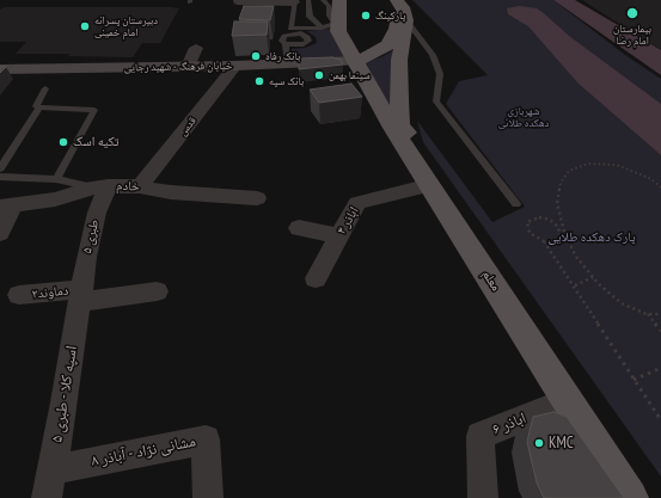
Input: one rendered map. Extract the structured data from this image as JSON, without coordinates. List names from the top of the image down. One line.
{"streets":{"main road":["خیابان فرهنگ - شهید رجایی","معلم"],"street":["قدس","خادم","اباذر ۴","طبری ۵","دماوند۲","اسپه کلا - طبری ۵","اباذر ۶","مشانی نژاد - آباذر ۸"]},"crossings":[["خیابان فرهنگ - شهید رجایی","قدس"],["خیابان فرهنگ - شهید رجایی","معلم"],["قدس","خادم"],["خادم","طبری ۵"],["اباذر ۴","معلم"],["طبری ۵","دماوند۲"],["طبری ۵","اسپه کلا - طبری ۵"],["معلم","اباذر ۶"],["دماوند۲","اسپه کلا - طبری ۵"],["اسپه کلا - طبری ۵","مشانی نژاد - آباذر ۸"]],"parks":["شهربازی دهکده طلائی","پارک دهکده طلایی"],"places":["بیمارستان امام رضا","پارکینگ","دبیرستان پسرانه امام خمینی","بانک رفاه","سینما بهمن","بانک سپه","تکیه اسک","KMC"]}
